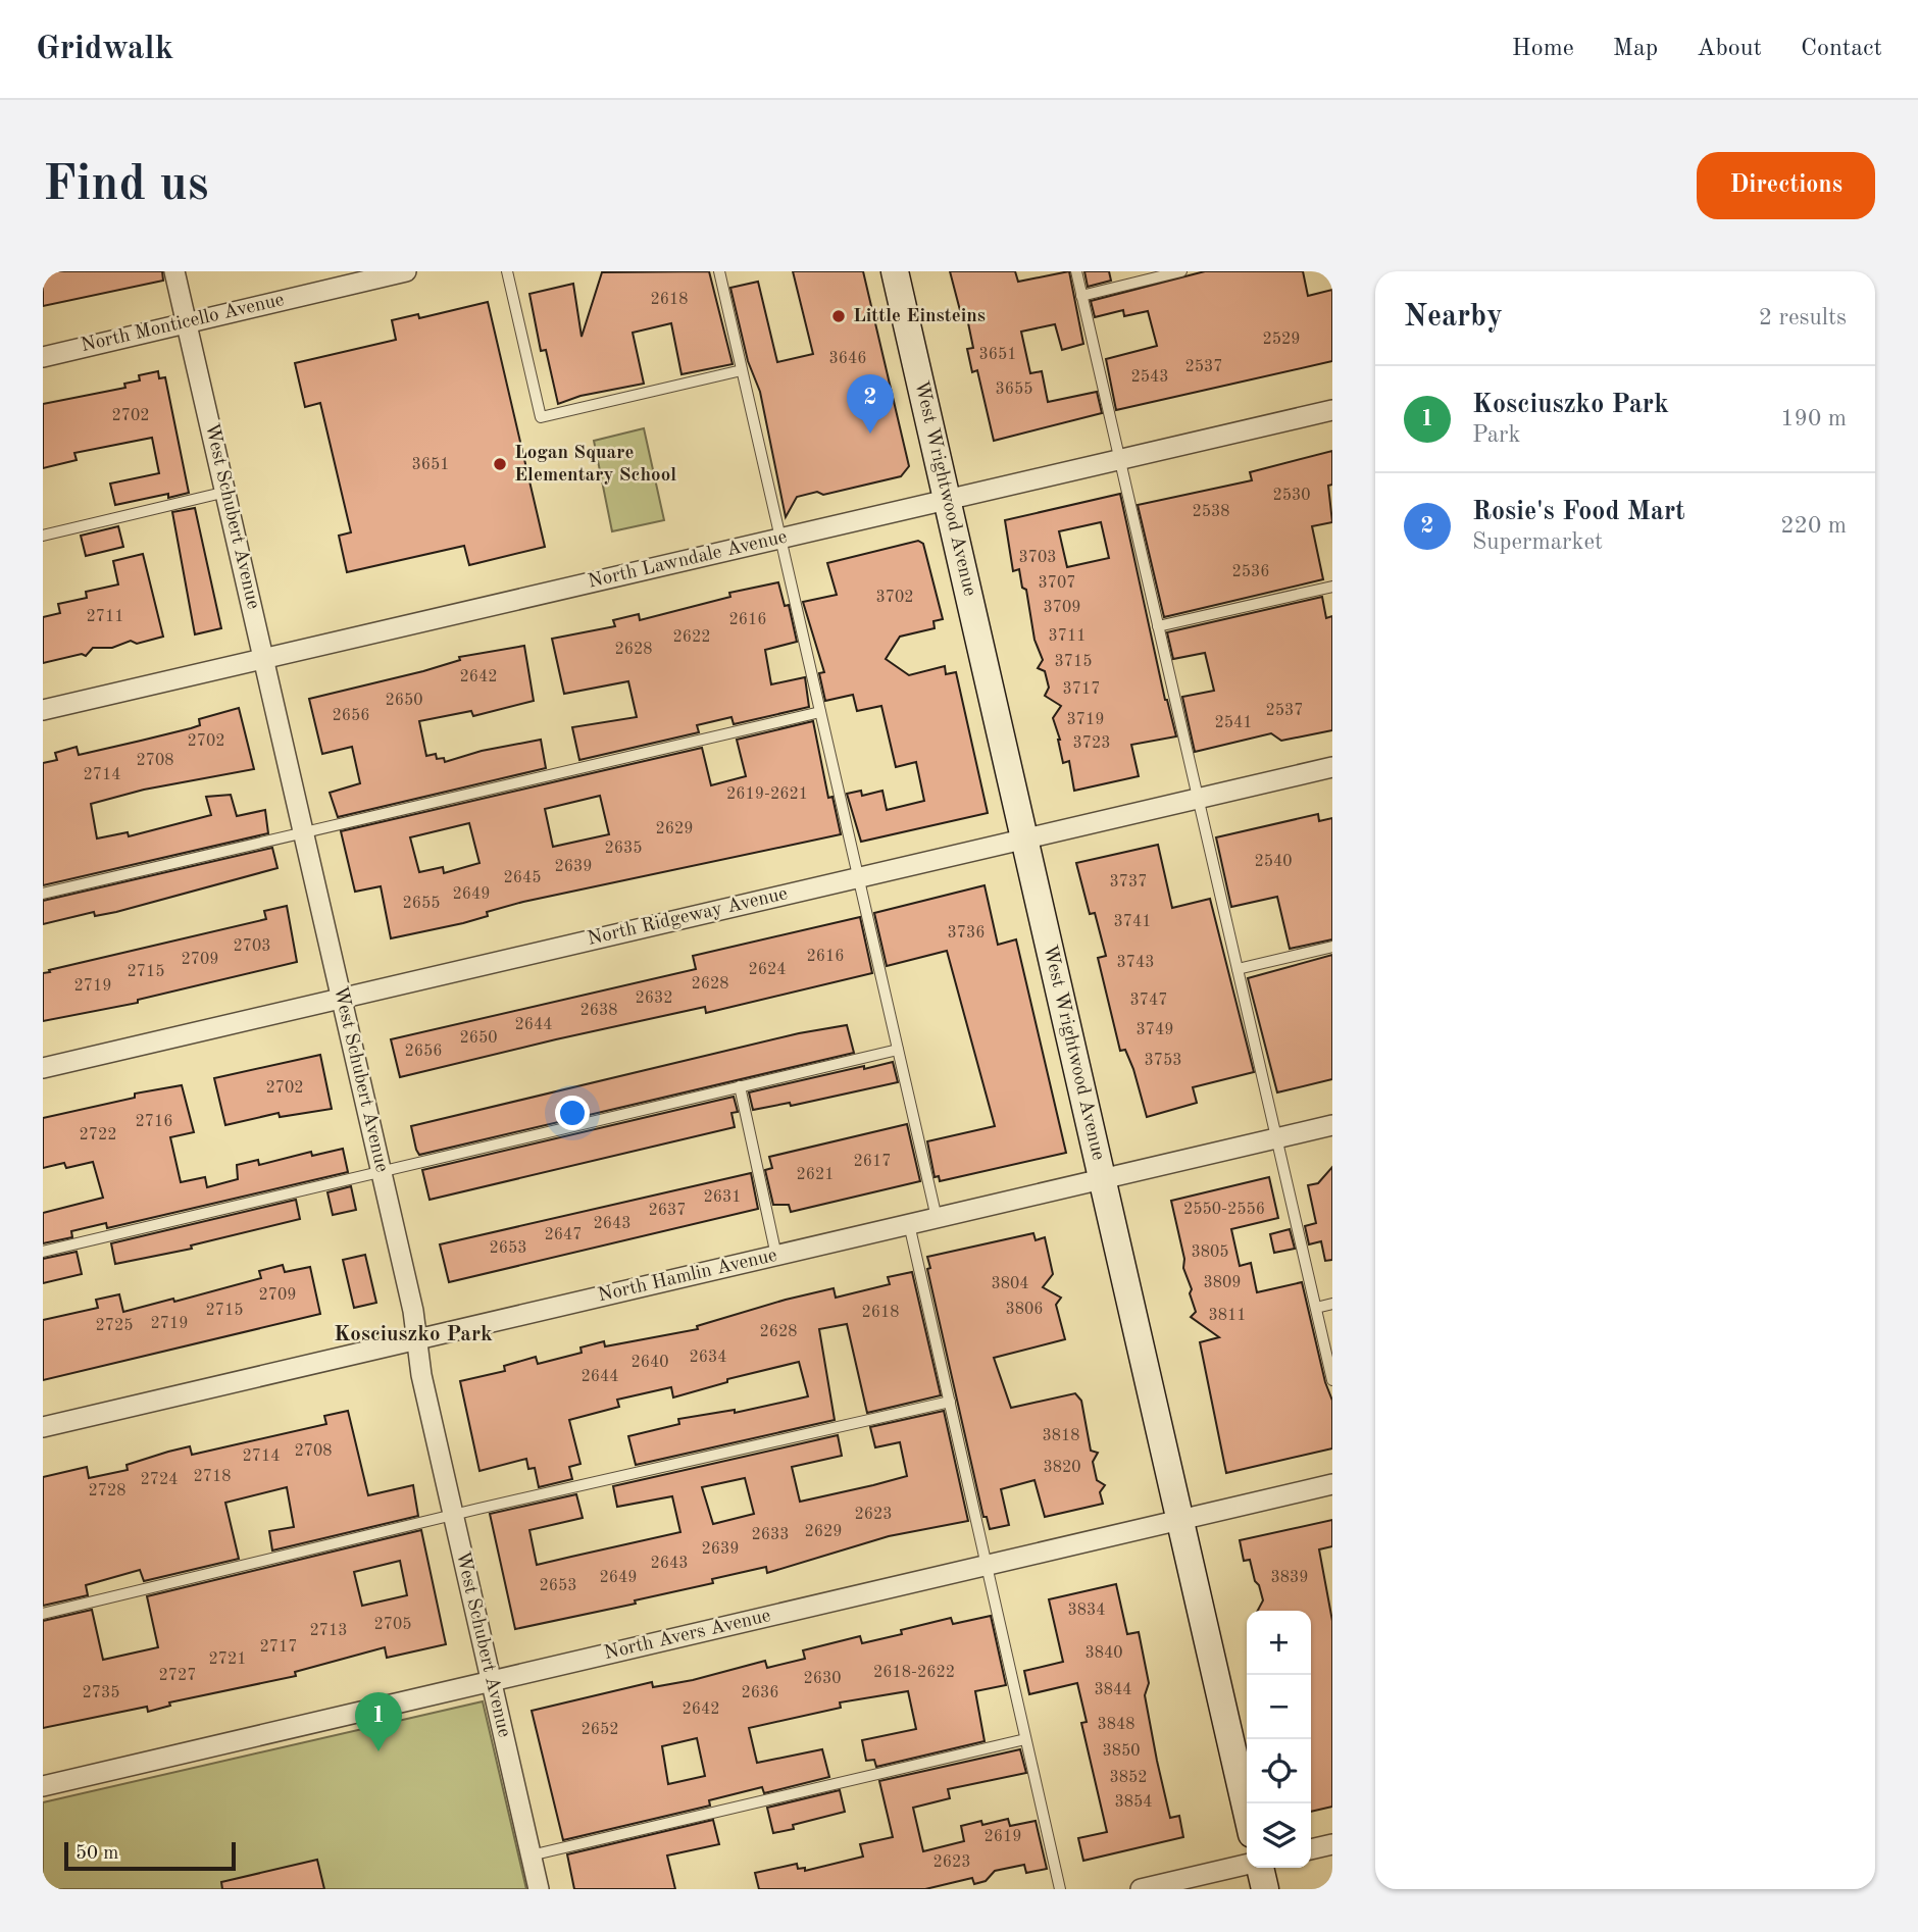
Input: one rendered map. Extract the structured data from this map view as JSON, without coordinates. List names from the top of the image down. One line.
{"streets":{"street":["North Monticello Avenue","West Wrightwood Avenue","West Schubert Avenue","North Lawndale Avenue","North Ridgeway Avenue","North Hamlin Avenue","North Avers Avenue"]},"crossings":[["North Monticello Avenue","West Schubert Avenue"],["West Wrightwood Avenue","North Lawndale Avenue"],["West Wrightwood Avenue","North Ridgeway Avenue"],["West Wrightwood Avenue","North Hamlin Avenue"],["West Wrightwood Avenue","North Avers Avenue"],["West Schubert Avenue","North Lawndale Avenue"],["West Schubert Avenue","North Ridgeway Avenue"],["West Schubert Avenue","North Hamlin Avenue"],["West Schubert Avenue","North Avers Avenue"]],"districts":["Kosciuszko Park"],"places":["Little Einsteins","Logan Square Elementary School"],"house_numbers":["2618","2529","3651","3646","2537","2543","3655","2702","3651","2530","2538","3703","2536","3707","3702","3709","2711","2616","3711","2622","2628","3715","2642","3717","2650","2537","2656","3719","2541","2702","3723","2708","2714","2619-2621","2629","2635","2540","2639","2645","3737","2649","2655","3741","3736","2703","2616","2709","3743","2624","2715","2628","2719","2632","3747","2638","2644","3749","2650","2656","3753","2702","2716","2722","2617","2621","2631","2550-2556","2637","2643","2647","2653","3805","3809","3804","2709","3806","2715","2618","3811","2719","2725","2628","2634","2640","2644","3818","2708","2714","3820","2718","2724","2728","2623","2629","2633","2639","2643","2649","3839","2653","3834","2705","2713","2717","3840","2721","2618-2622","2727","2630","3844","2735","2636","2642","3848","2652","3850","3852","3854","2619","2623"],"scale_bar":"50 m","page":{"header":"Gridwalk","nav":["Home","Map","About","Contact"],"buttons":"Directions","title":"Find us","heading":["Nearby","2 results"],"list":[{"mark":"1","name":"Kosciuszko Park","note":"Park","value":"190 m"},{"mark":"2","name":"Rosie's Food Mart","note":"Supermarket","value":"220 m"}],"pins":["2","1"],"map_buttons":["+","−"],"scale":"50 m"}}
